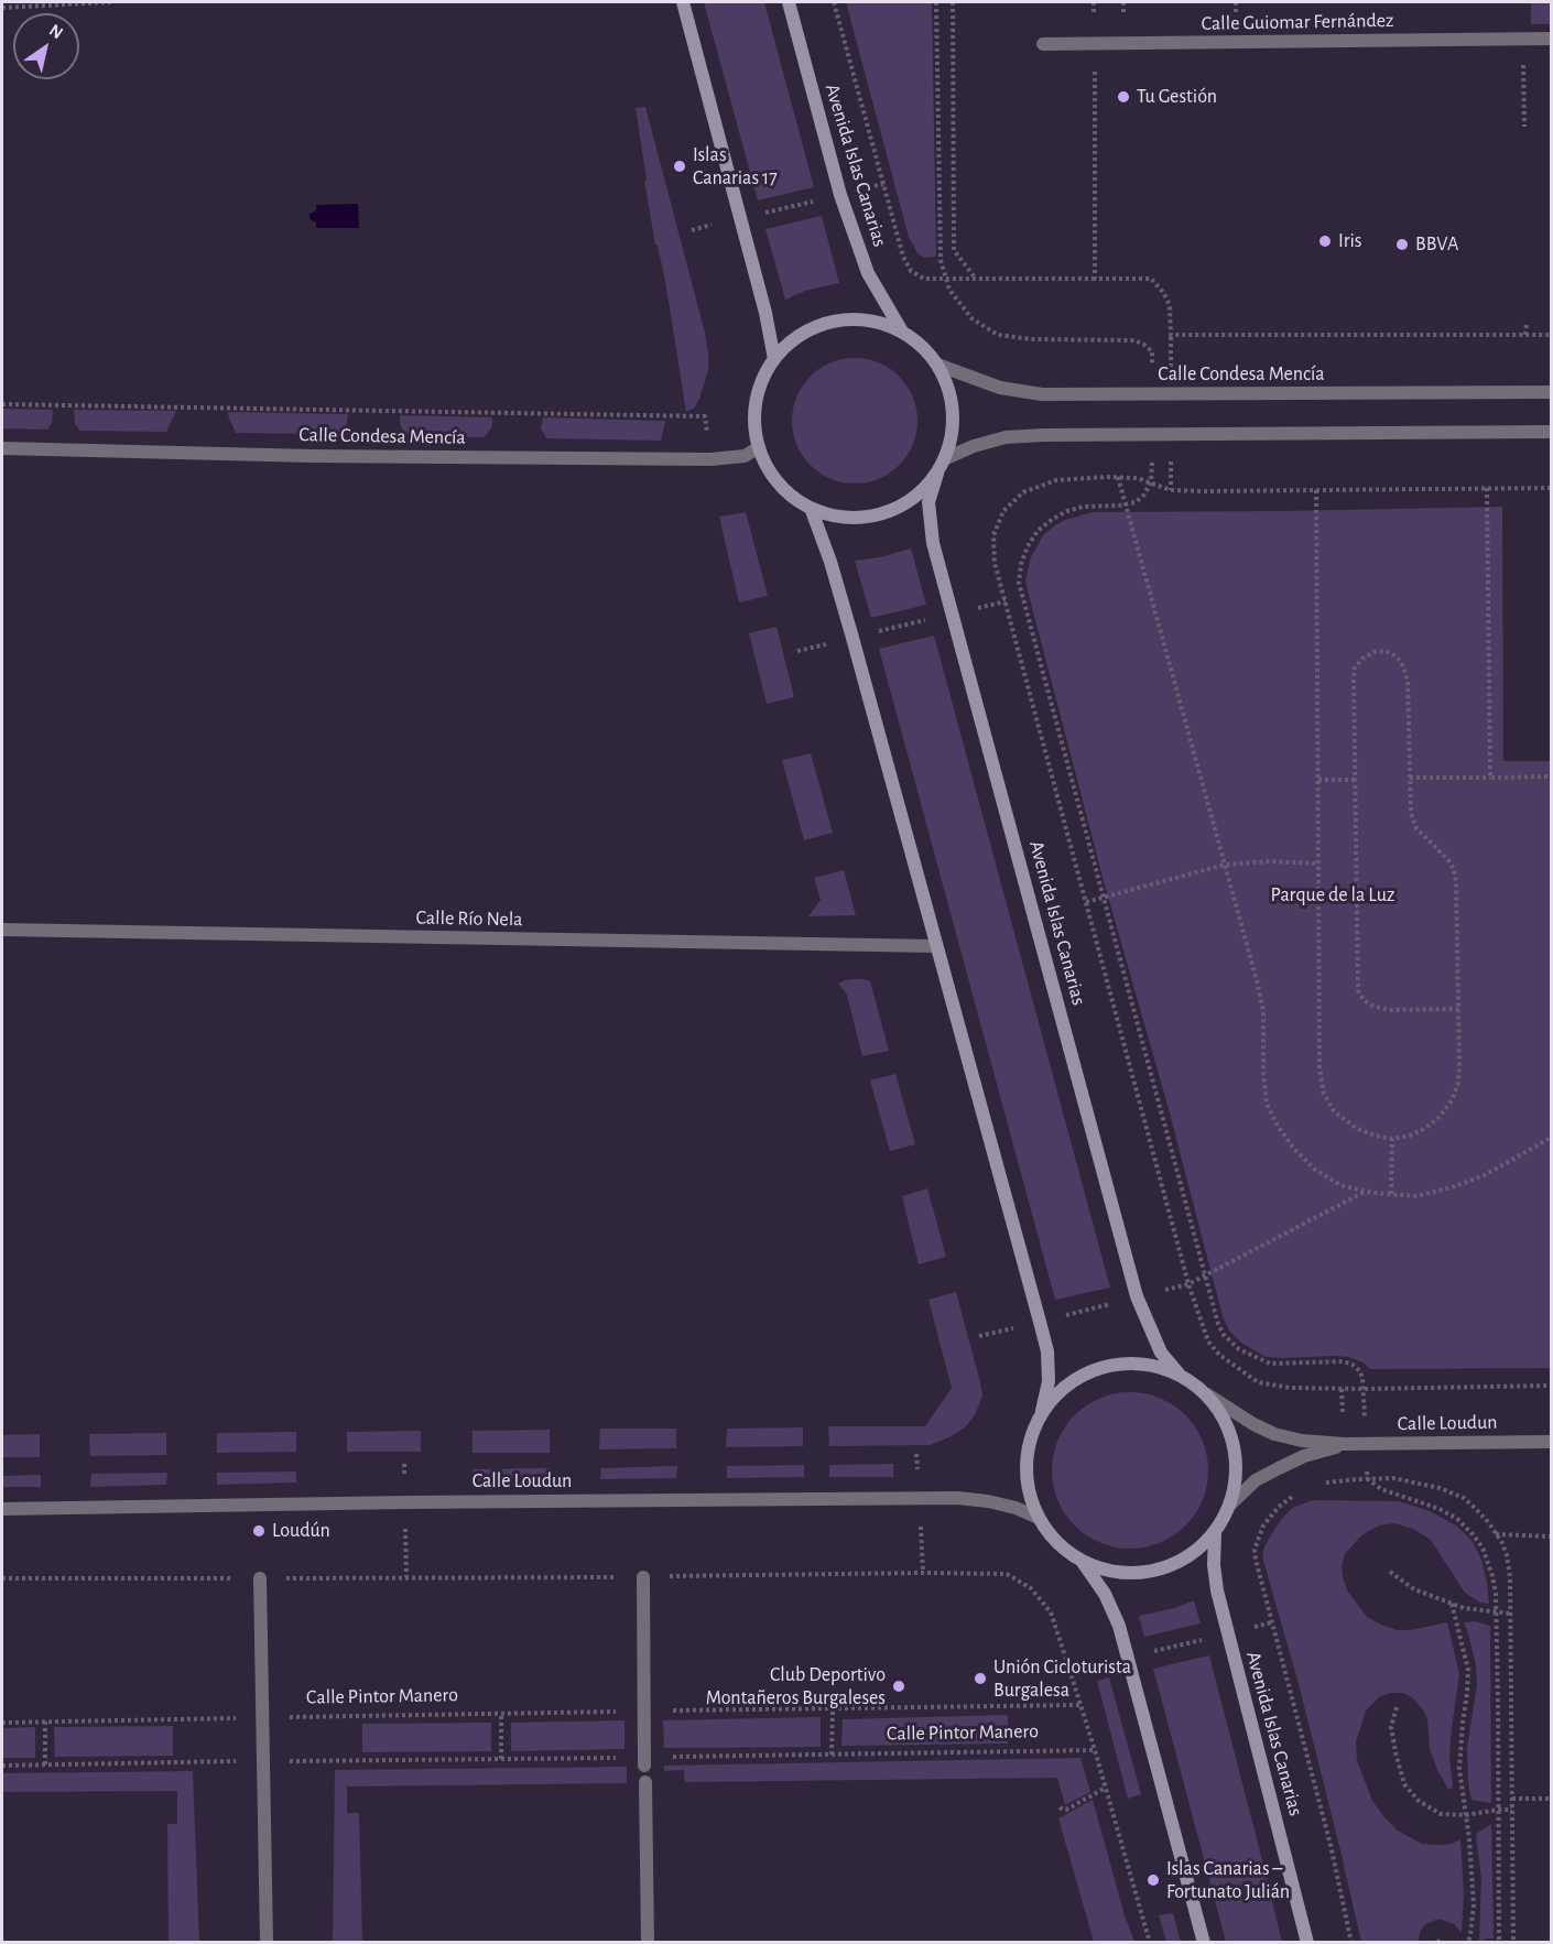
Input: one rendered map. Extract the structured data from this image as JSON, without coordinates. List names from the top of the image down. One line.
{"streets":{"main road":["Avenida Islas Canarias"],"street":["Calle Guiomar Fernández","Calle Condesa Mencía","Calle Río Nela","Calle Loudun"],"path":["Calle Pintor Manero"]},"crossings":[["Avenida Islas Canarias","Calle Condesa Mencía"],["Avenida Islas Canarias","Calle Loudun"]],"parks":["Parque de la Luz"],"places":["Tu Gestión","Islas Canarias 17","Iris","BBVA","Loudún","Unión Cicloturista Burgalesa","Club Deportivo Montañeros Burgaleses","Islas Canarias – Fortunato Julián"],"north":"top right"}
